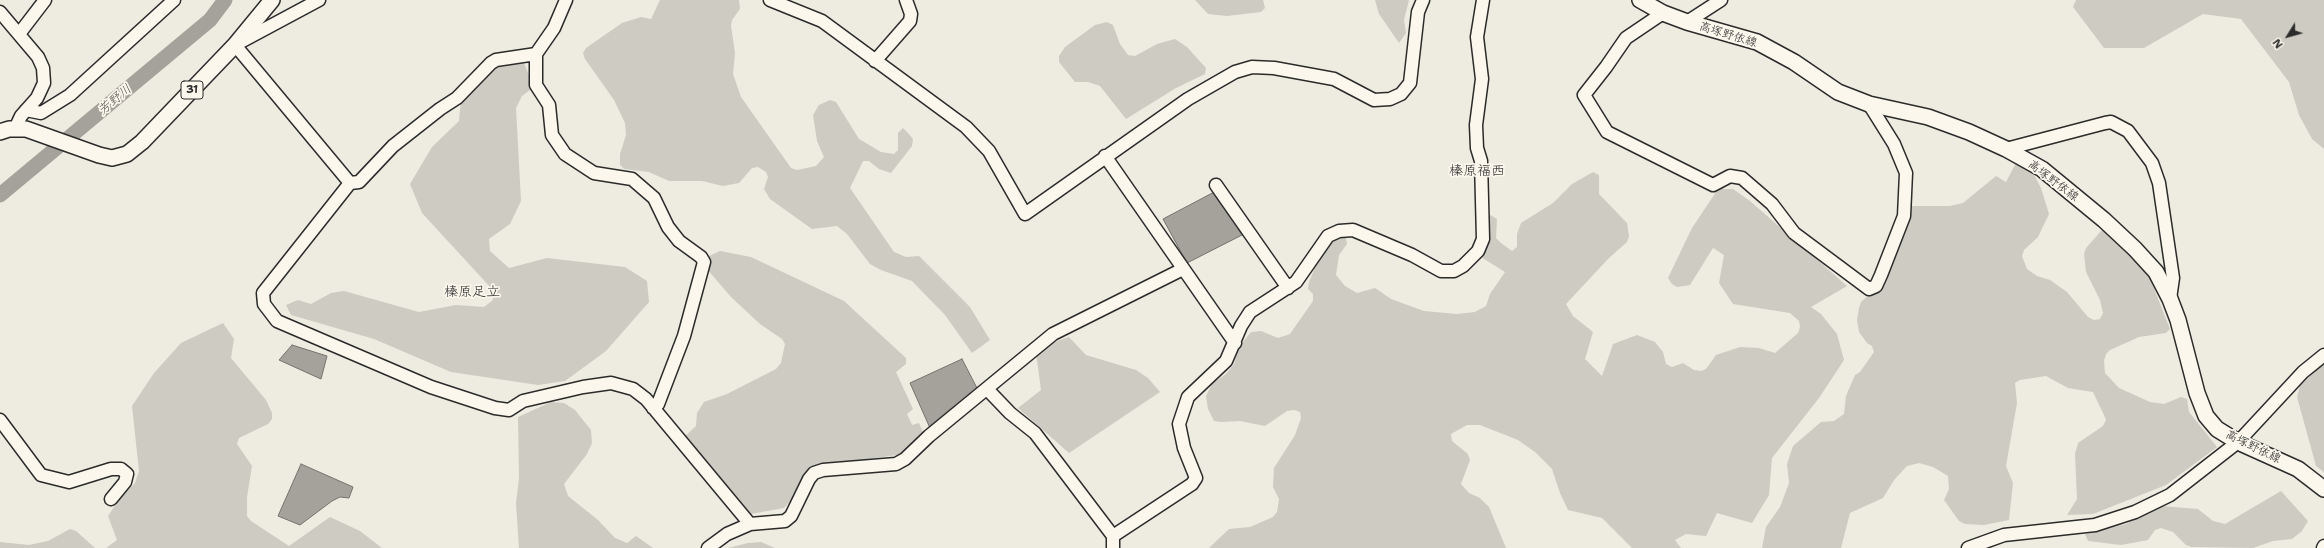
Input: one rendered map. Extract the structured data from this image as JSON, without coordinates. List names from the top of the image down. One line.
{"streets":{"main road":["高塚野依線","31"]},"districts":["榛原福西","榛原足立"],"water":["芳野川"],"north":"bottom left"}
